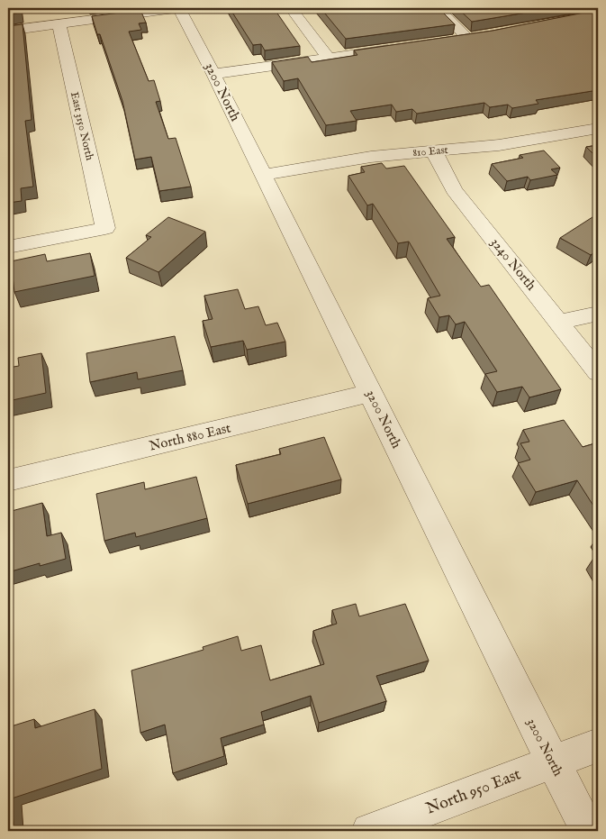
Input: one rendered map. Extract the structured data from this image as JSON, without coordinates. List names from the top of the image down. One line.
{"streets":{"street":["3200 North","East 3150 North","810 East","3240 North","North 880 East","North 950 East"]},"crossings":[["3200 North","810 East"],["3200 North","North 880 East"],["3200 North","North 950 East"],["810 East","3240 North"]]}
